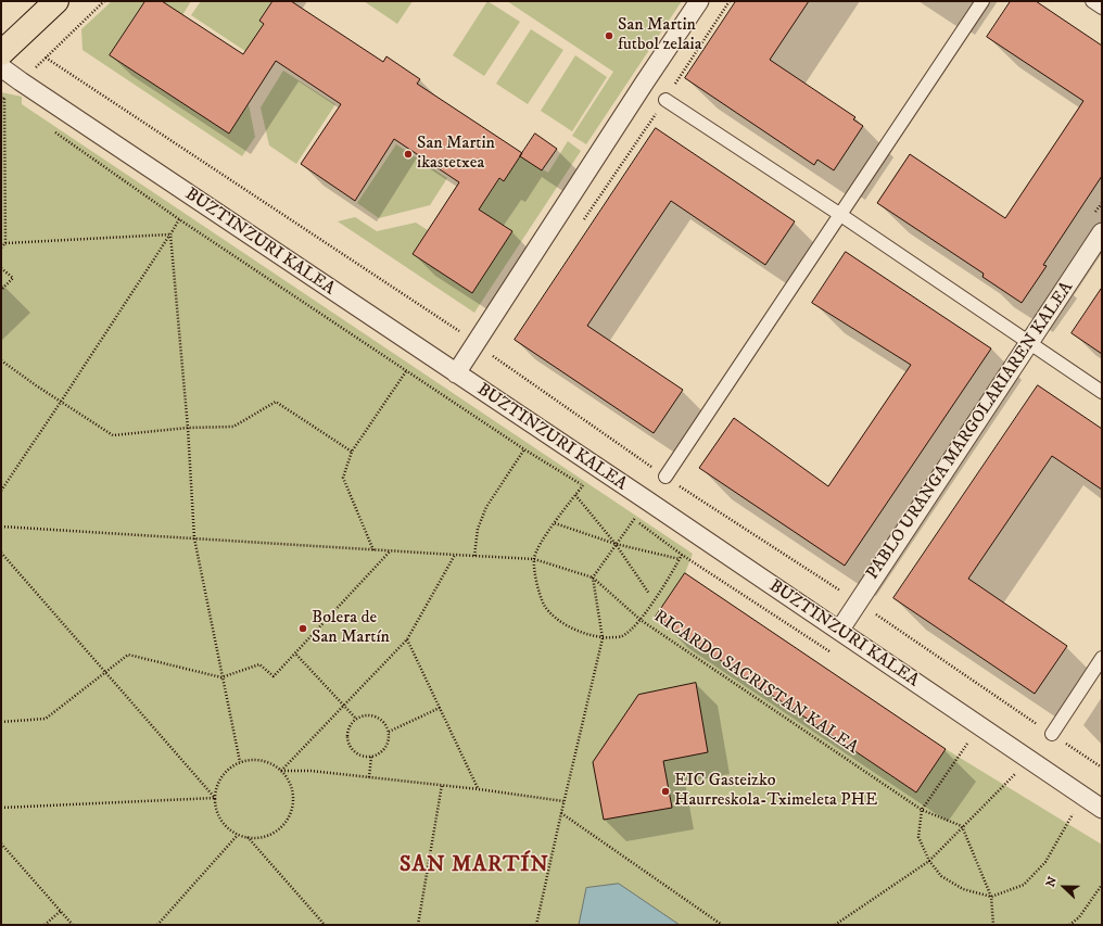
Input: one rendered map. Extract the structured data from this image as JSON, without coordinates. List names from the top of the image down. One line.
{"streets":{"street":["BUZTINZURI KALEA","PABLO URANGA MARGOLARIAREN KALEA"],"path":["RICARDO SACRISTAN KALEA"]},"crossings":[["BUZTINZURI KALEA","PABLO URANGA MARGOLARIAREN KALEA"]],"districts":["SAN MARTÍN"],"places":["San Martin futbol zelaia","San Martin ikastetxea","Bolera de San Martín","EIC Gasteizko Haurreskola-Tximeleta PHE"],"north":"left"}
